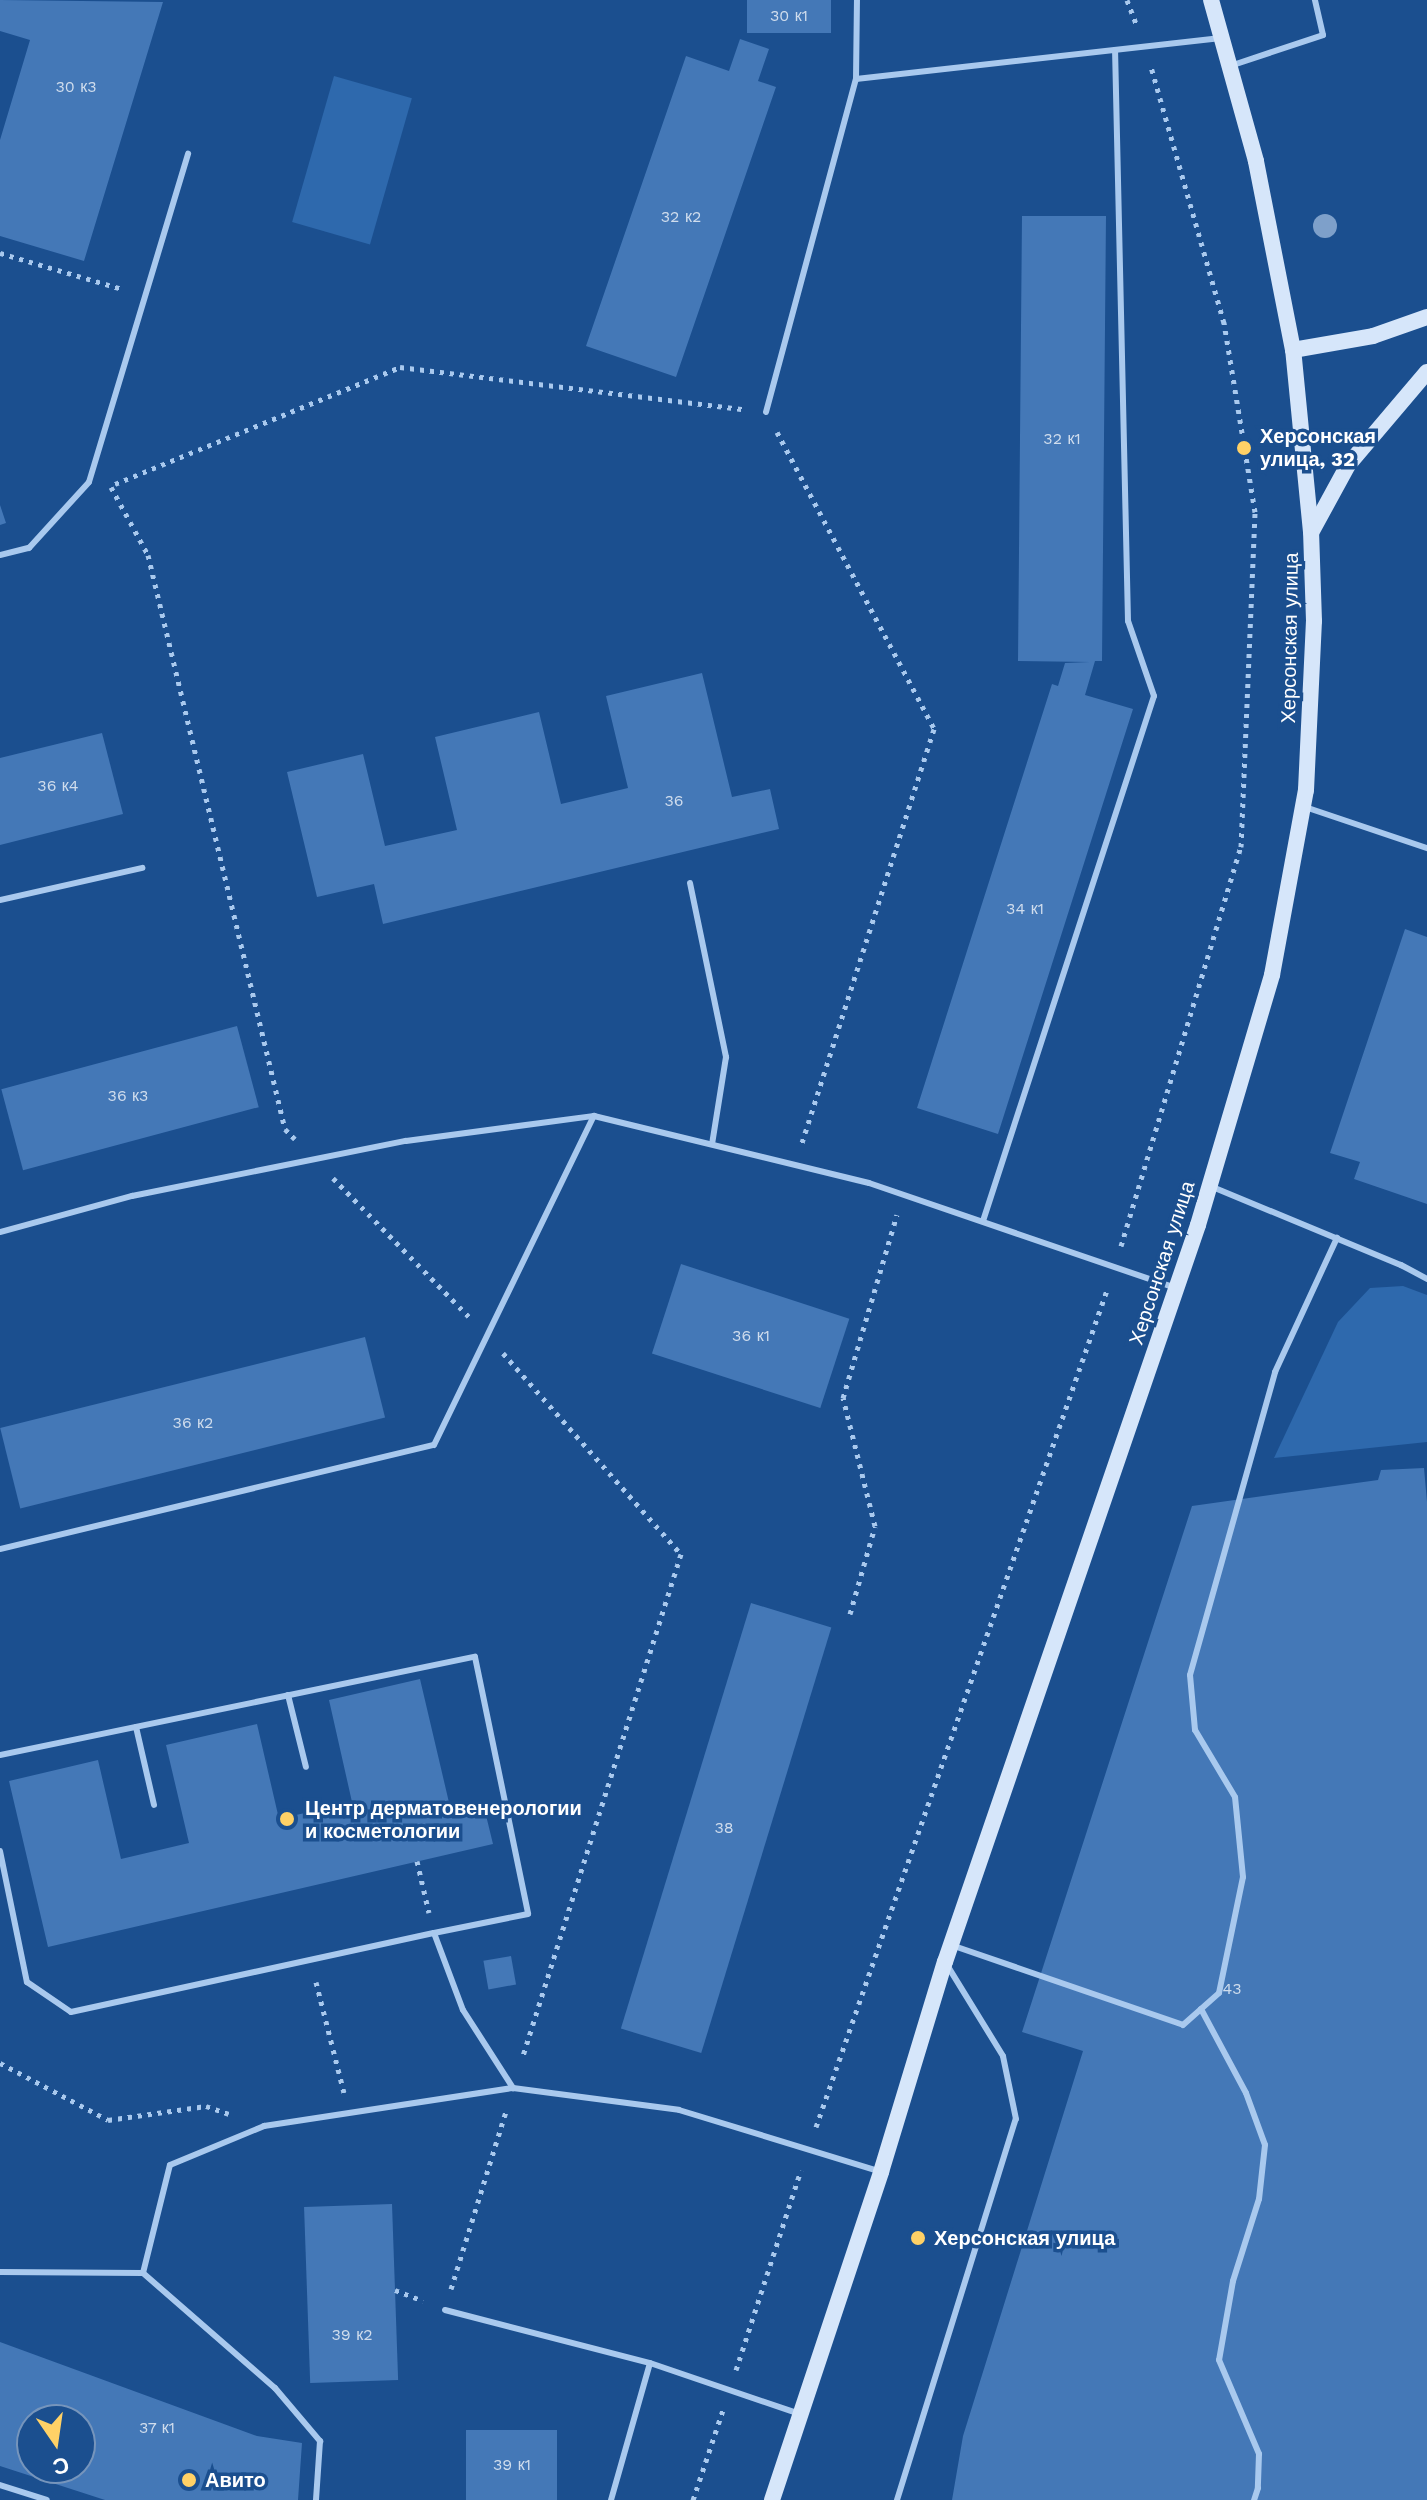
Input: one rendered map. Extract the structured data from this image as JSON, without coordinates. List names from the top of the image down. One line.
{"streets":{"street":["Херсонская улица"]},"places":["Херсонская улица, 32","Центр дерматовенерологии и косметологии","Херсонская улица","Авито"],"house_numbers":["30 к1","30 к3","32 к2","32 к1","36 к4","36","34 к1","36 к3","36 к1","36 к2","38","43","39 к2","37 к1","39 к1"],"north":"bottom"}
